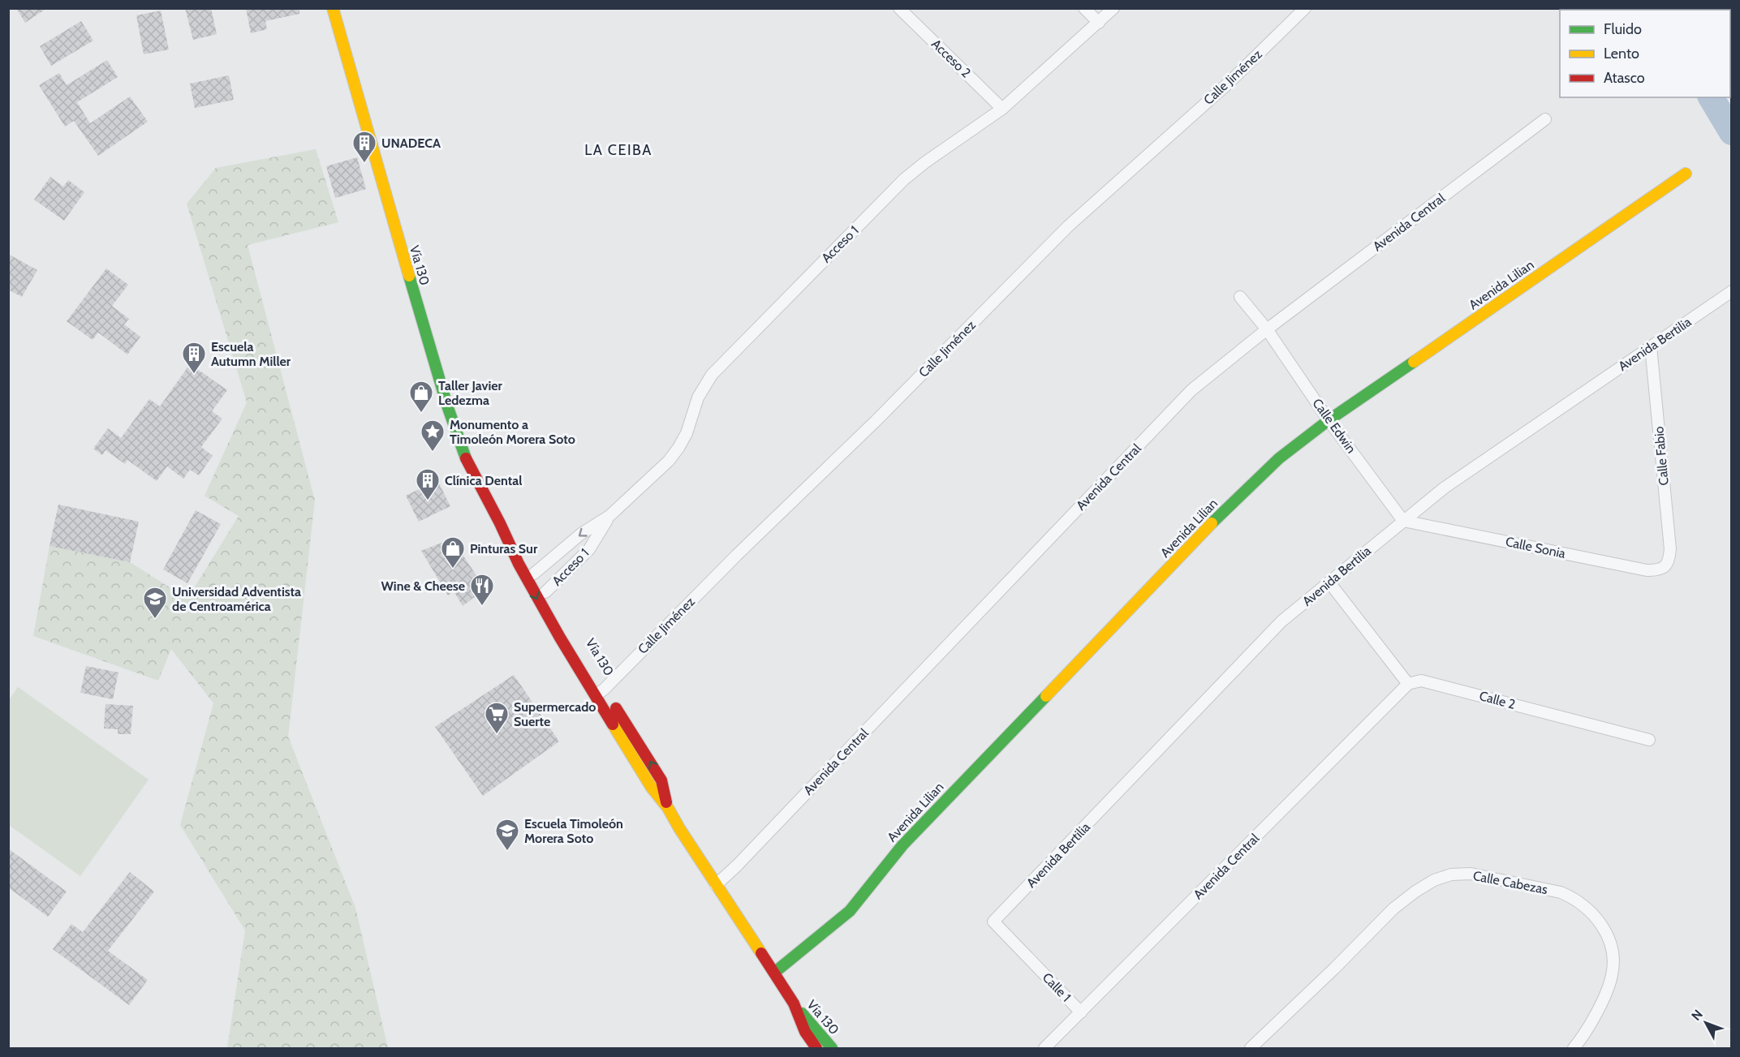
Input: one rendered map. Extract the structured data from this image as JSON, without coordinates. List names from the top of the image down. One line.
{"streets":{"main road":["Vía 130","Avenida Lilian"],"street":["Acceso 2","Calle Jiménez","Avenida Central","Acceso 1","Avenida Bertilia","Calle Edwin","Calle Fabio","Calle Sonia","Calle 2","Calle Cabezas","Calle 1"]},"crossings":[["Acceso 2","Acceso 1"],["Calle Jiménez","Vía 130"],["Avenida Central","Vía 130"],["Avenida Central","Calle Edwin"],["Avenida Central","Calle 2"],["Avenida Central","Calle 1"],["Acceso 1","Vía 130"],["Vía 130","Avenida Lilian"],["Avenida Lilian","Calle Edwin"],["Avenida Bertilia","Calle Edwin"],["Avenida Bertilia","Calle Fabio"],["Avenida Bertilia","Calle Sonia"],["Avenida Bertilia","Calle 1"],["Calle Edwin","Calle Sonia"],["Calle Fabio","Calle Sonia"]],"districts":["LA CEIBA"],"places":{"building":["UNADECA","Escuela Autumn Miller","Clínica Dental"],"shop":["Taller Javier Ledezma","Pinturas Sur"],"place":["Monumento a Timoleón Morera Soto"],"restaurant":["Wine & Cheese"],"school or university":["Universidad Adventista de Centroamérica","Escuela Timoleón Morera Soto"],"supermarket":["Supermercado Suerte"]},"legend":["Fluido","Lento","Atasco"],"north":"top left"}
